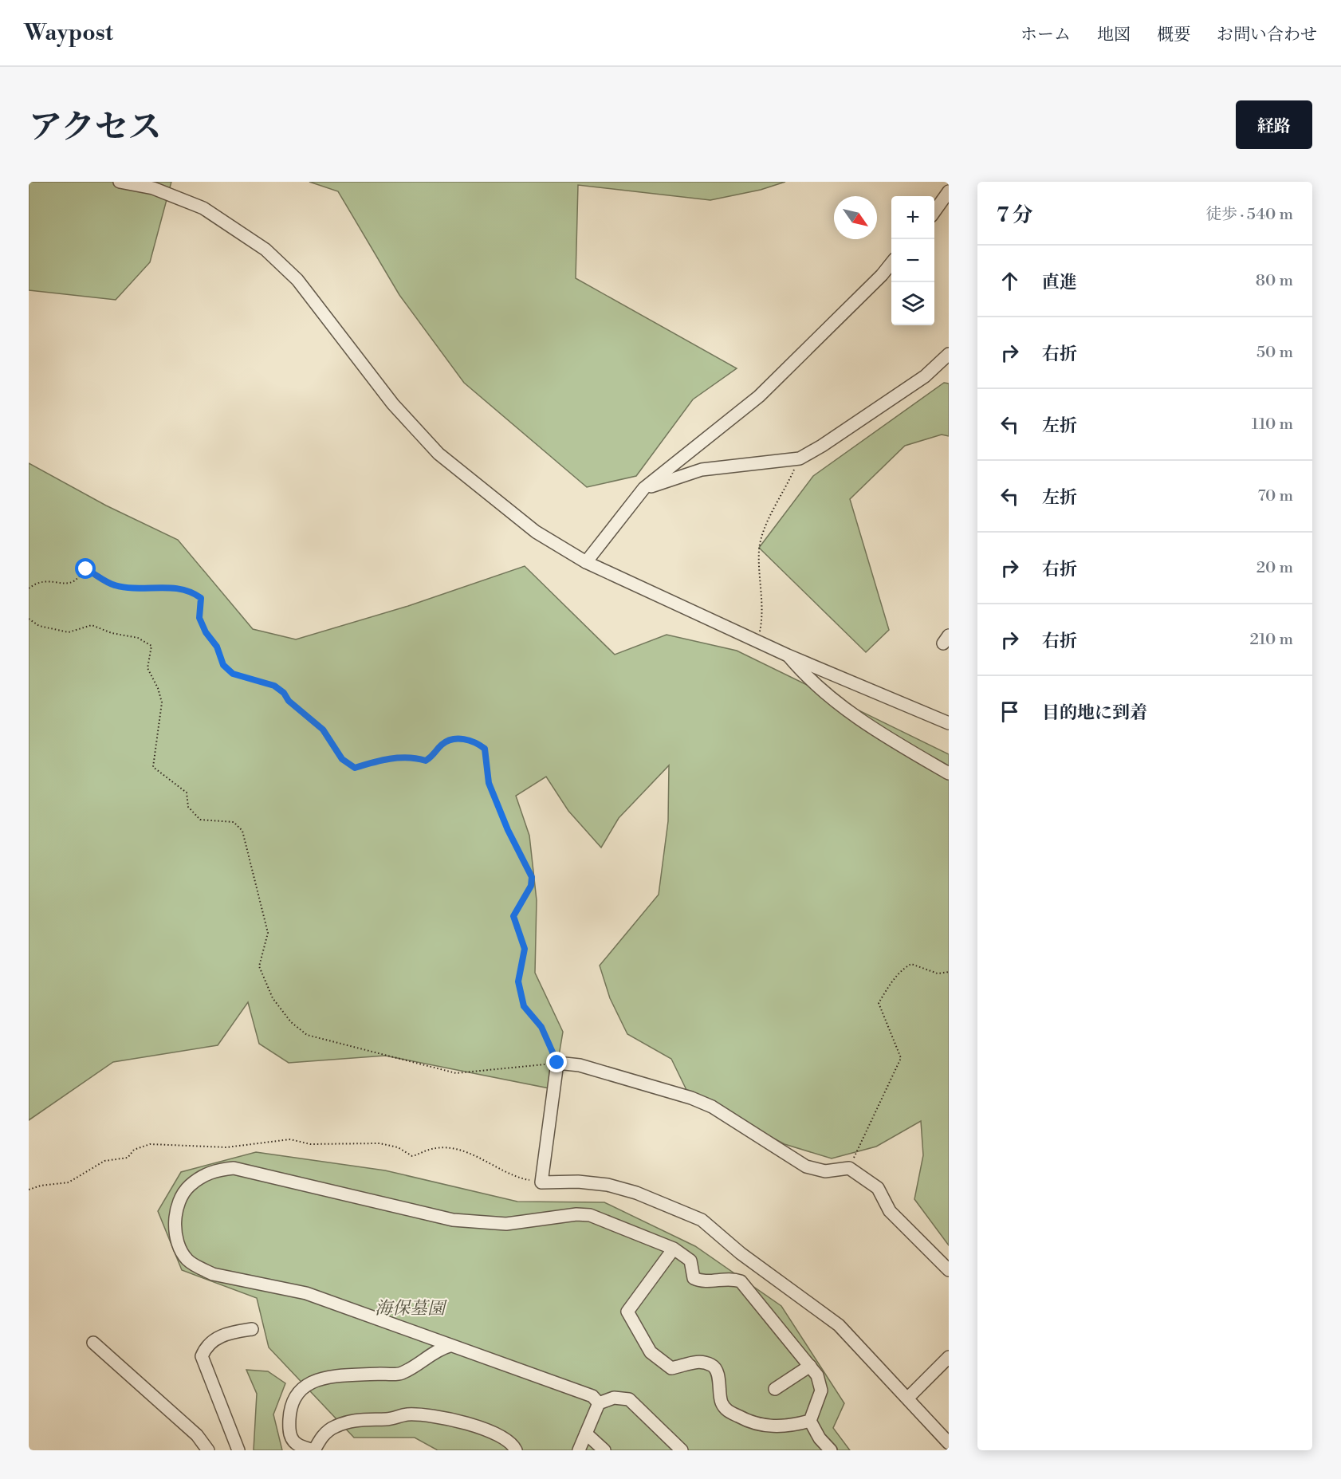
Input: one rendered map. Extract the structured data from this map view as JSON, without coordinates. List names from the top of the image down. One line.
{"parks":["海保墓園"],"north":"bottom right","page":{"header":"Waypost","nav":["ホーム","地図","概要","お問い合わせ"],"title":"アクセス","buttons":"経路","heading":["7 分","徒歩 · 540 m"],"map_buttons":["+","−"],"list":[["直進","80 m"],["右折","50 m"],["左折","110 m"],["左折","70 m"],["右折","20 m"],["右折","210 m"],"目的地に到着"]}}
